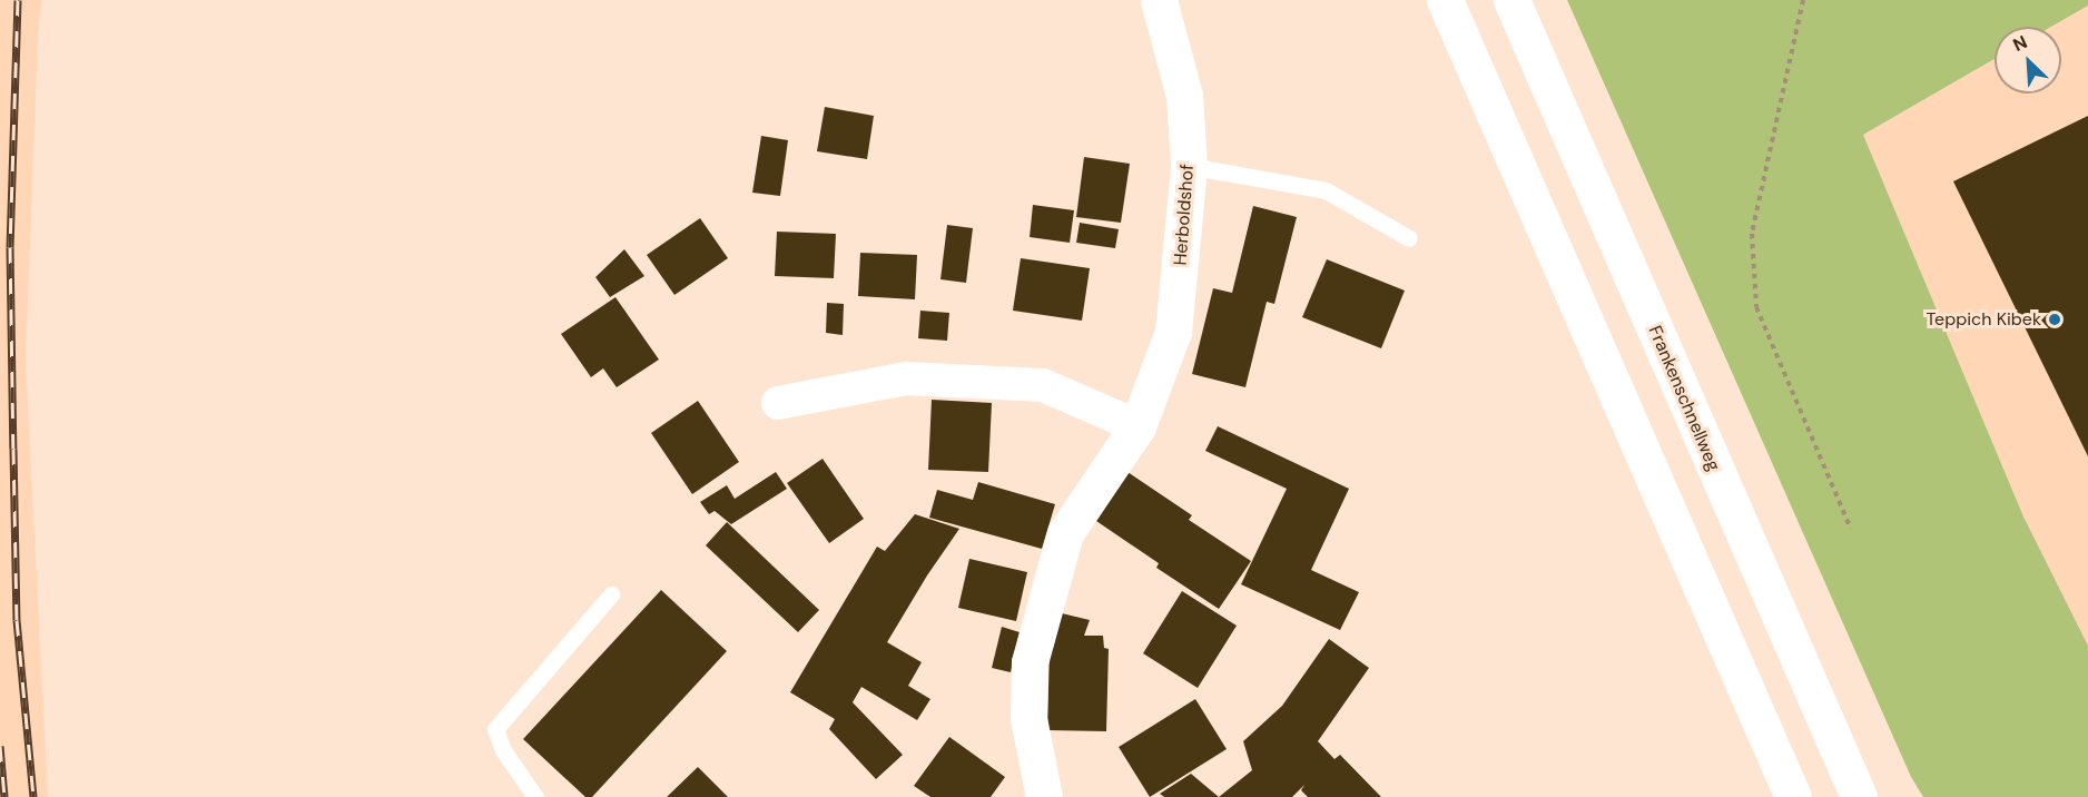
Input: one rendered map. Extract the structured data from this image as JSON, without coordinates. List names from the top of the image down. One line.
{"streets":{"main road":["Herboldshof","Frankenschnellweg"]},"places":["Teppich Kibek"],"north":"top left"}
